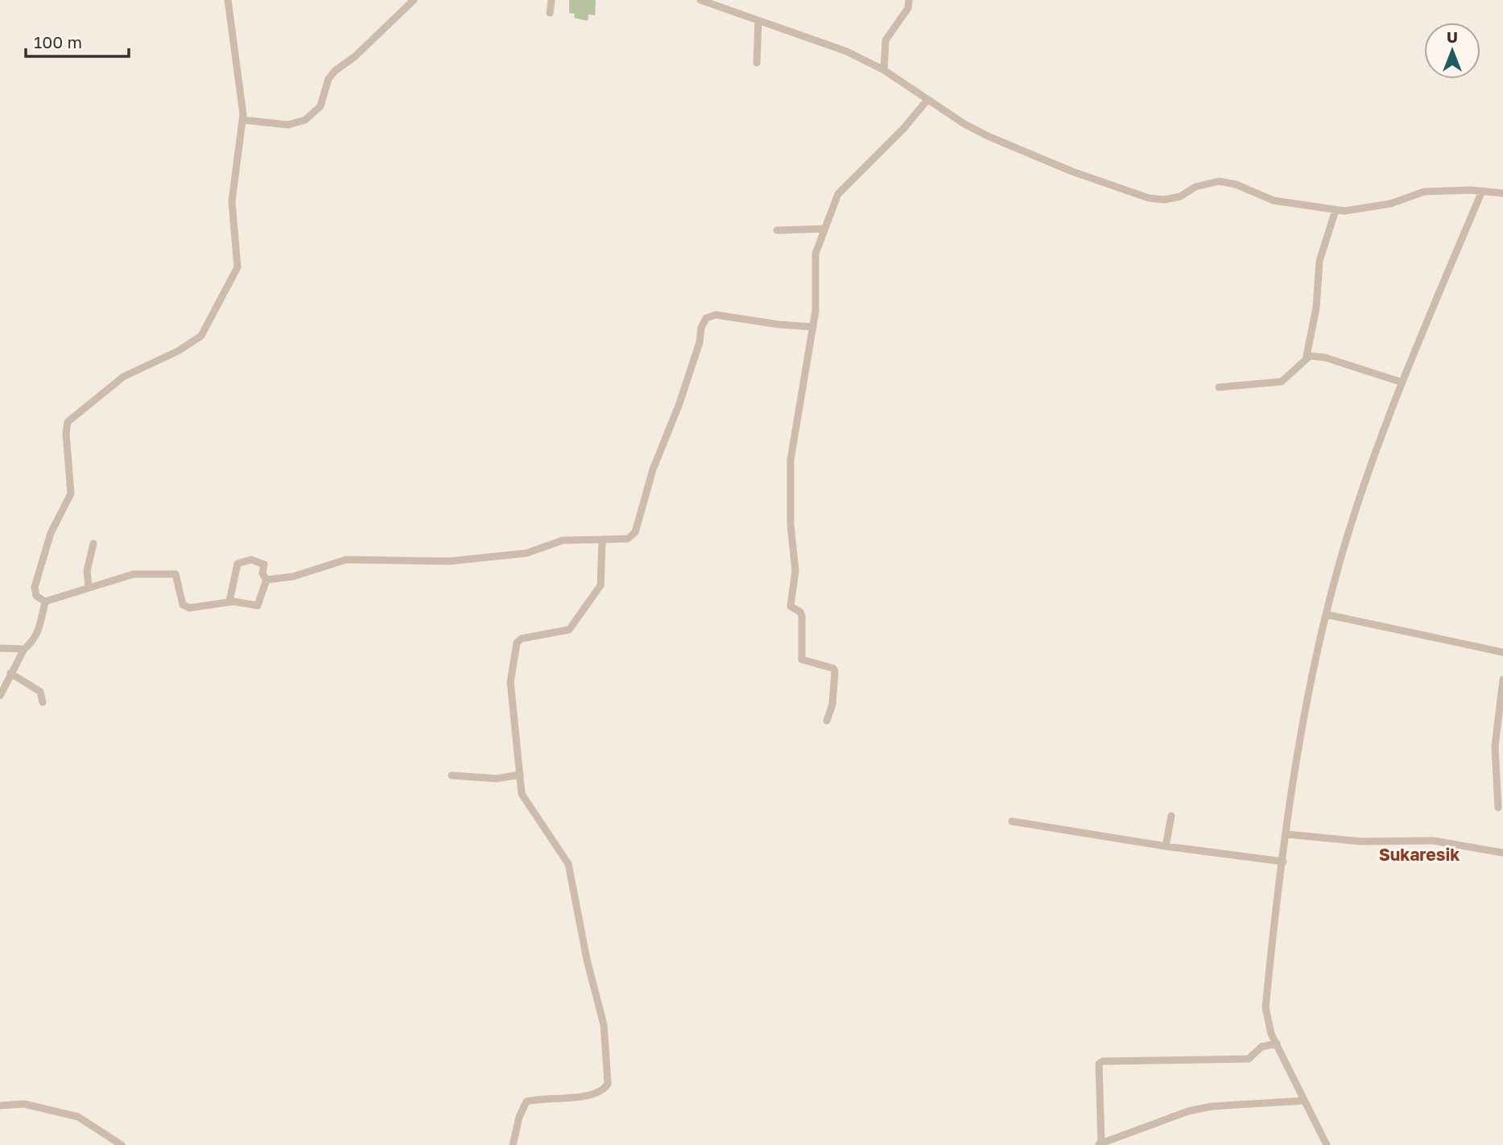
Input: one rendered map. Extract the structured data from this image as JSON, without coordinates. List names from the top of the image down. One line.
{"districts":["Sukaresik"],"scale_bar":"100 m","north":"top"}
